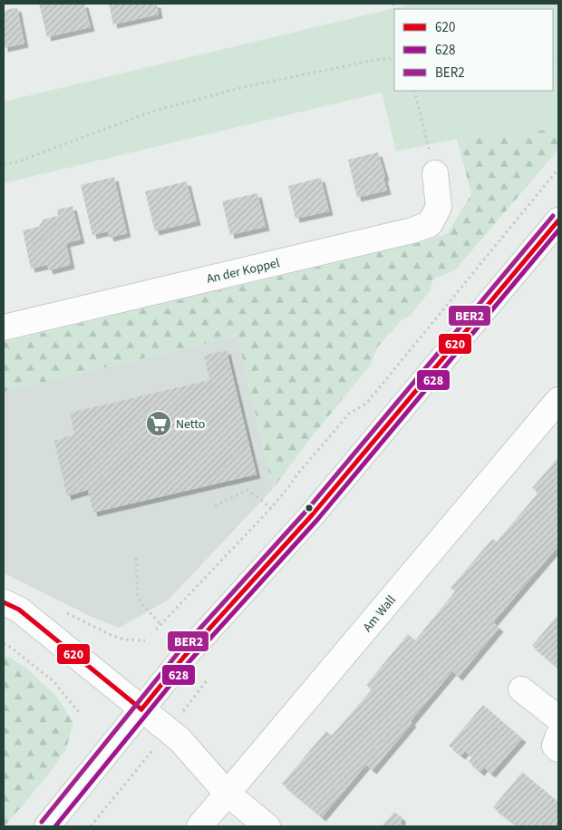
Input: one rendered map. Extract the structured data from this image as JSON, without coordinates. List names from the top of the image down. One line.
{"streets":{"street":["An der Koppel","Am Wall"]},"places":{"supermarket":["Netto"]},"lines":["transit line BER2","transit line 620","transit line 628"],"legend":["620","628","BER2"]}
